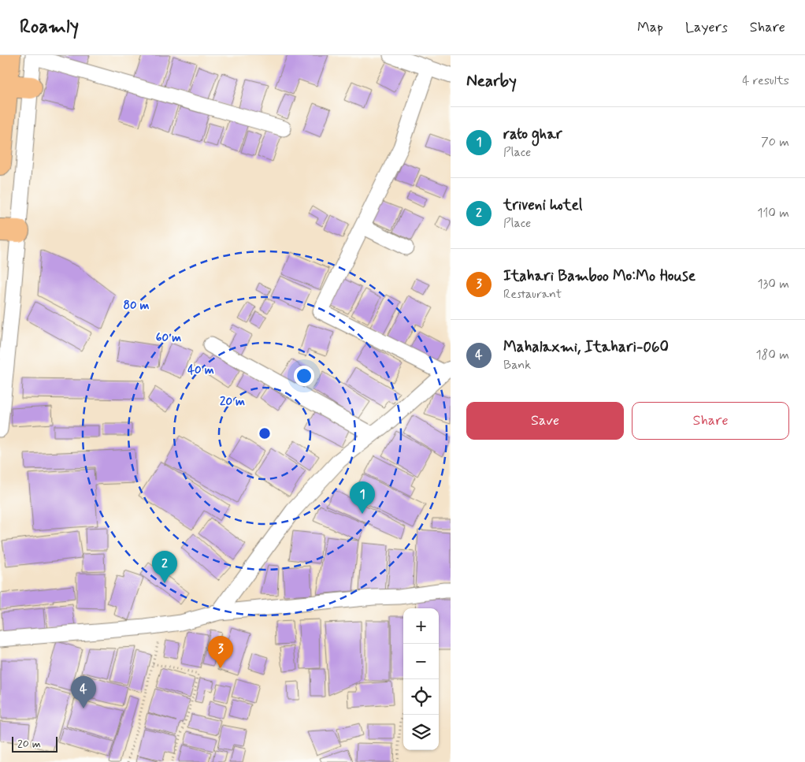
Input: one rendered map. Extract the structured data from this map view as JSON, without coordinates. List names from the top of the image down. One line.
{"scale_bar":"20 m","page":{"header":"Roamly","nav":["Map","Layers","Share"],"heading":["Nearby","4 results"],"list":[{"mark":"1","name":"rato ghar","note":"Place","value":"70 m"},{"mark":"2","name":"triveni hotel","note":"Place","value":"110 m"},{"mark":"3","name":"Itahari Bamboo Mo:Mo House","note":"Restaurant","value":"130 m"},{"mark":"4","name":"Mahalaxmi, Itahari-060","note":"Bank","value":"180 m"}],"buttons":["Save","Share"],"pins":["1","2","3","4"],"map_buttons":["+","−"],"scale":"20 m"},"rings":["80 m","60 m","40 m","20 m"]}
